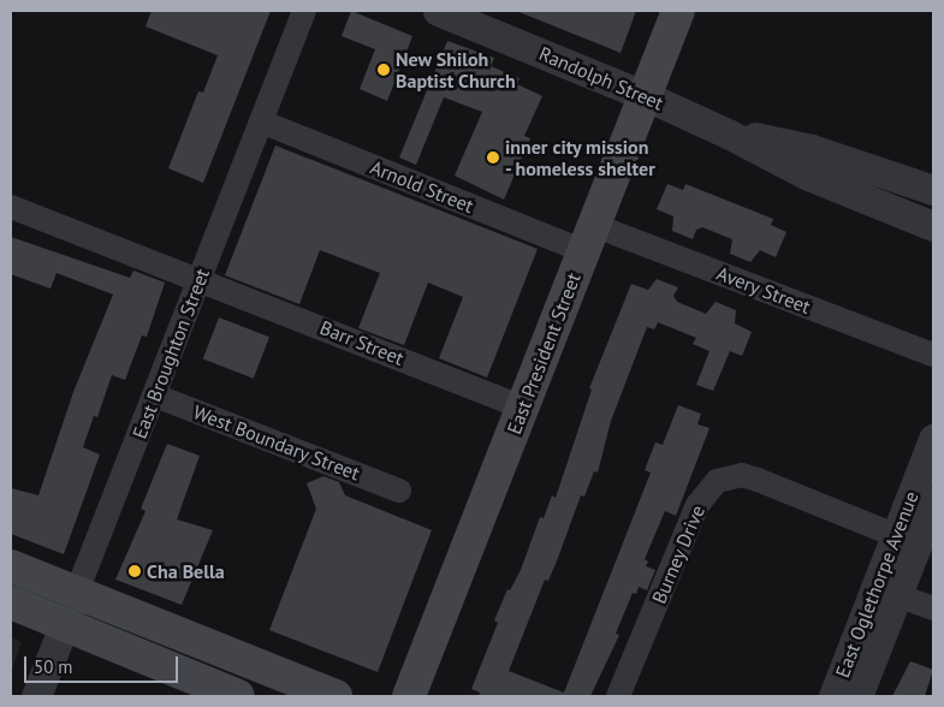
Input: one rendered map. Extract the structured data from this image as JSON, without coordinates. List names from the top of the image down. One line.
{"streets":{"main road":["East President Street"],"street":["Randolph Street","Arnold Street","Avery Street","Barr Street","East Broughton Street","West Boundary Street","Burney Drive","East Oglethorpe Avenue"]},"crossings":[["Randolph Street","East President Street"],["Arnold Street","Avery Street"],["Arnold Street","East Broughton Street"],["Arnold Street","East President Street"],["Avery Street","East President Street"],["Barr Street","East Broughton Street"],["Barr Street","East President Street"],["East Broughton Street","West Boundary Street"],["Burney Drive","East Oglethorpe Avenue"]],"places":["New Shiloh Baptist Church","inner city mission - homeless shelter","Cha Bella"],"scale_bar":"50 m"}
